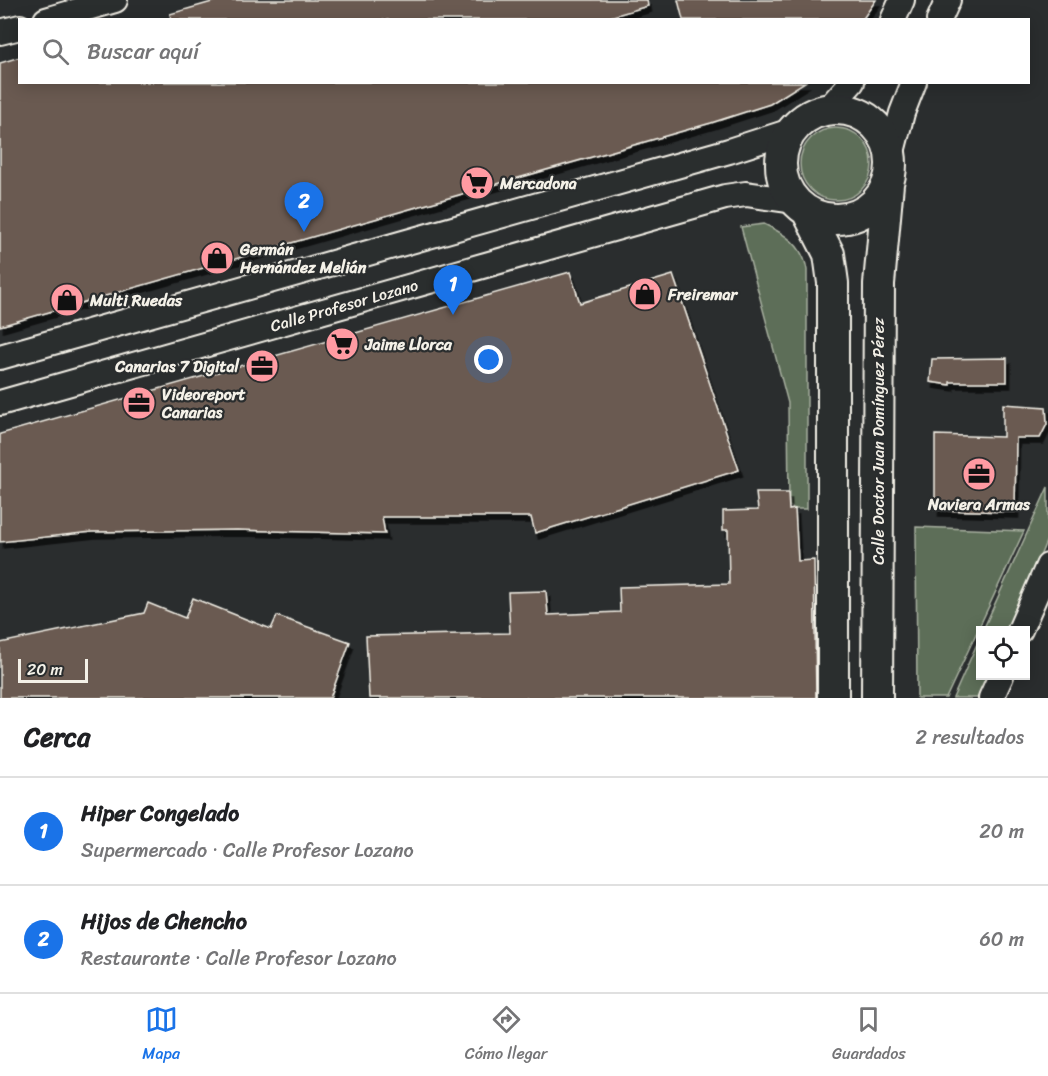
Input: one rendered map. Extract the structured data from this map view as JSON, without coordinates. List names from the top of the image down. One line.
{"streets":{"street":["Calle Profesor Lozano","Calle Doctor Juan Domínguez Pérez"]},"crossings":[["Calle Profesor Lozano","Calle Doctor Juan Domínguez Pérez"]],"places":{"supermarket":["Mercadona","Jaime Llorca"],"shop":["Germán Hernández Melián","Freiremar","Multi Ruedas"],"office":["Canarias 7 Digital","Videoreport Canarias","Naviera Armas"]},"scale_bar":"20 m","page":{"search":"Buscar aquí","pins":["2","1"],"scale":"20 m","heading":["Cerca","2 resultados"],"list":[{"mark":"1","name":"Hiper Congelado","note":"Supermercado · Calle Profesor Lozano","value":"20 m"},{"mark":"2","name":"Hijos de Chencho","note":"Restaurante · Calle Profesor Lozano","value":"60 m"}],"nav":["Mapa","Cómo llegar","Guardados"]}}
